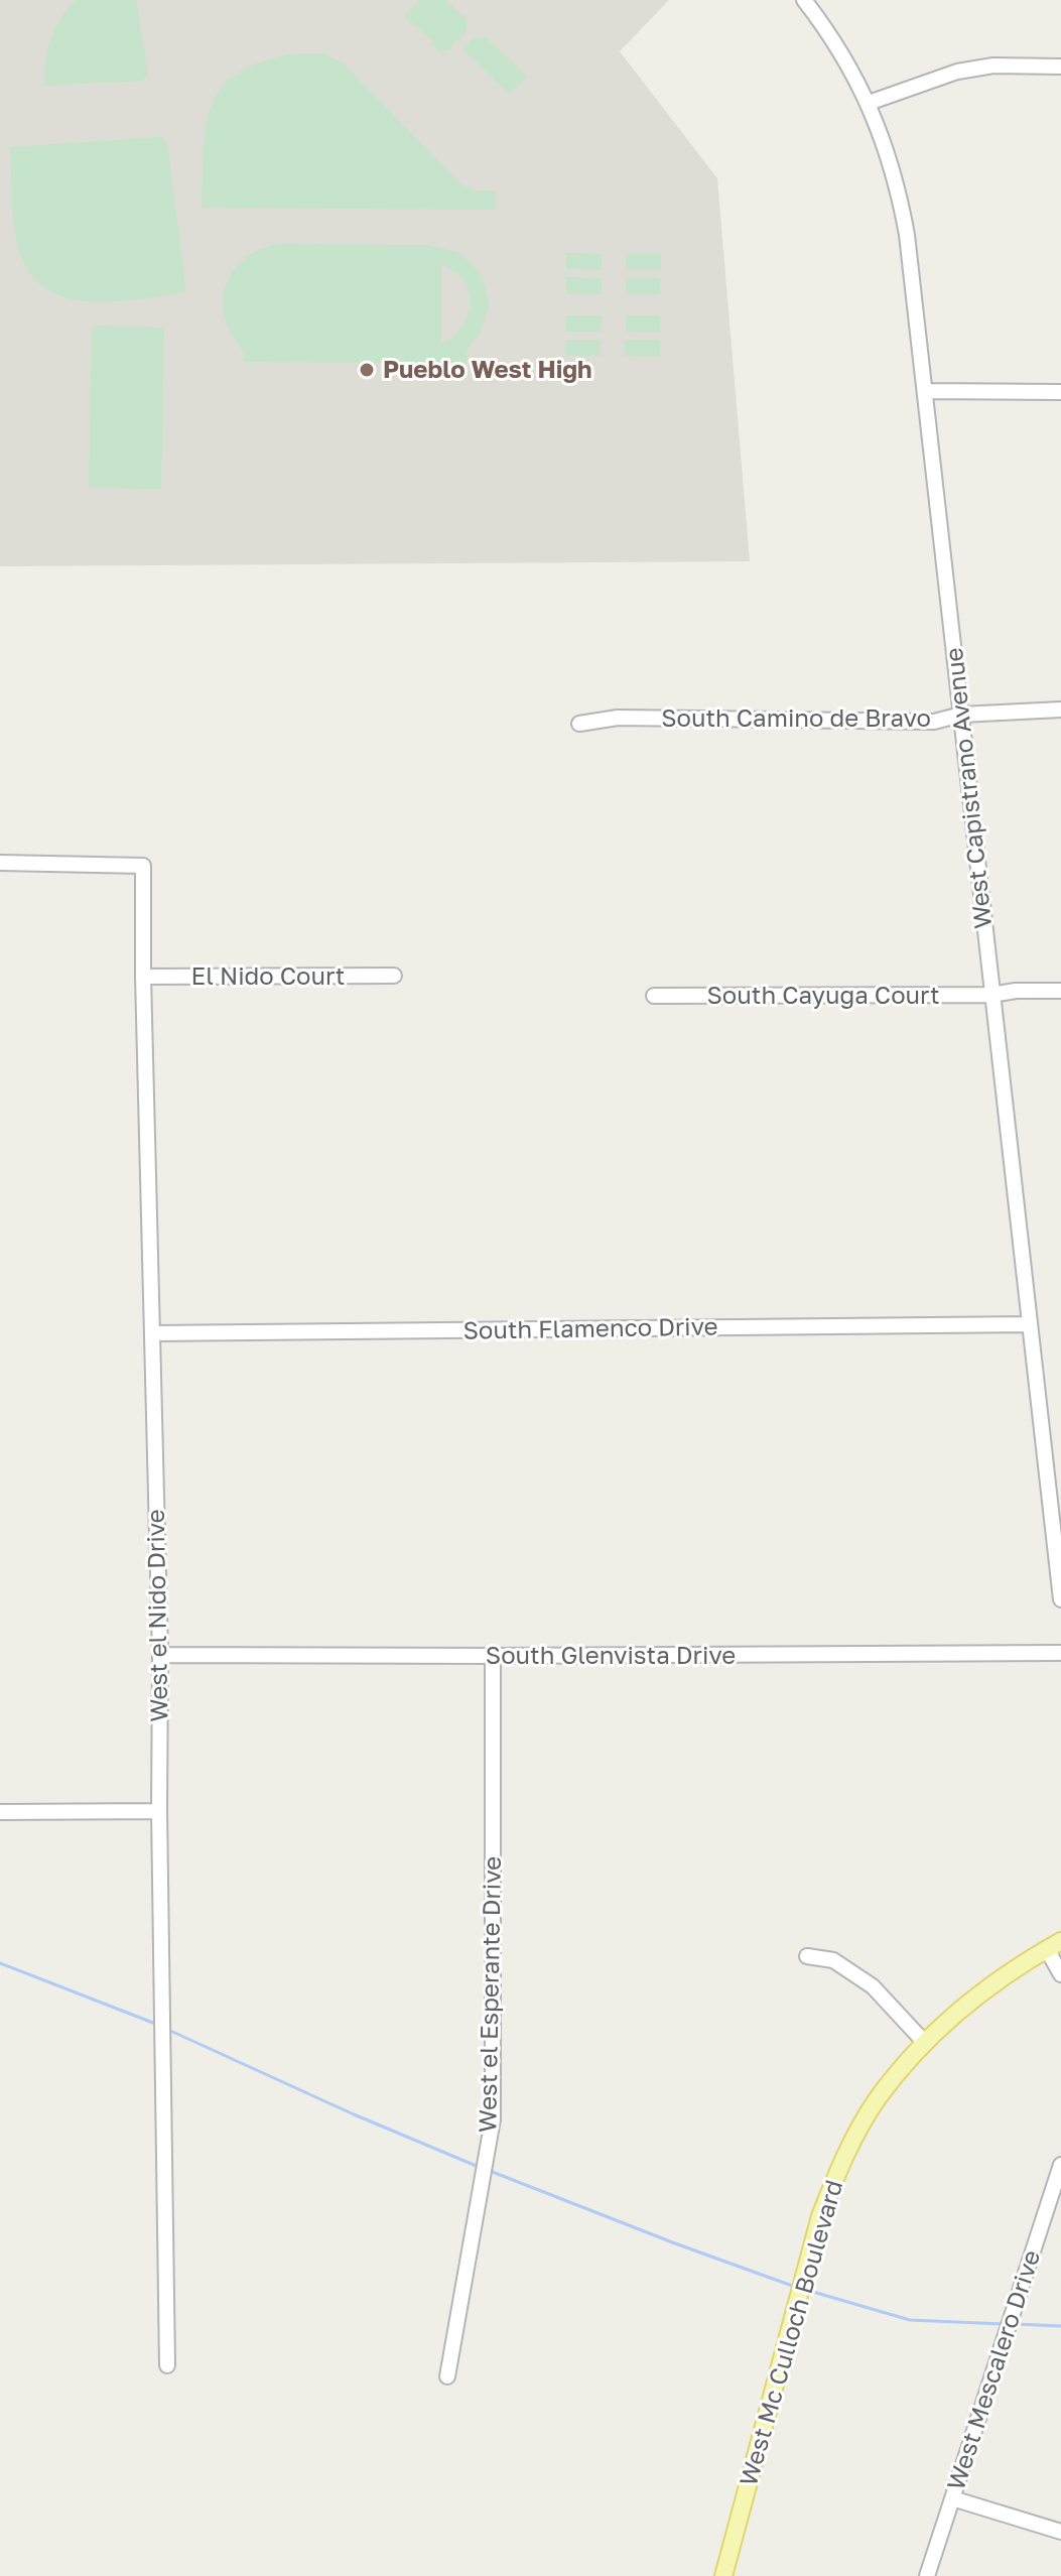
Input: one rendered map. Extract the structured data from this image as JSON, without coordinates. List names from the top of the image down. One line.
{"streets":{"main road":["West Mc Culloch Boulevard"],"street":["South Camino de Bravo","West Capistrano Avenue","El Nido Court","South Cayuga Court","South Flamenco Drive","West el Nido Drive","South Glenvista Drive","West el Esperante Drive","West Mescalero Drive"]},"crossings":[["South Camino de Bravo","West Capistrano Avenue"],["West Capistrano Avenue","South Cayuga Court"],["West Capistrano Avenue","South Flamenco Drive"],["El Nido Court","West el Nido Drive"],["South Flamenco Drive","West el Nido Drive"],["West el Nido Drive","South Glenvista Drive"],["South Glenvista Drive","West el Esperante Drive"]],"places":["Pueblo West High"]}
